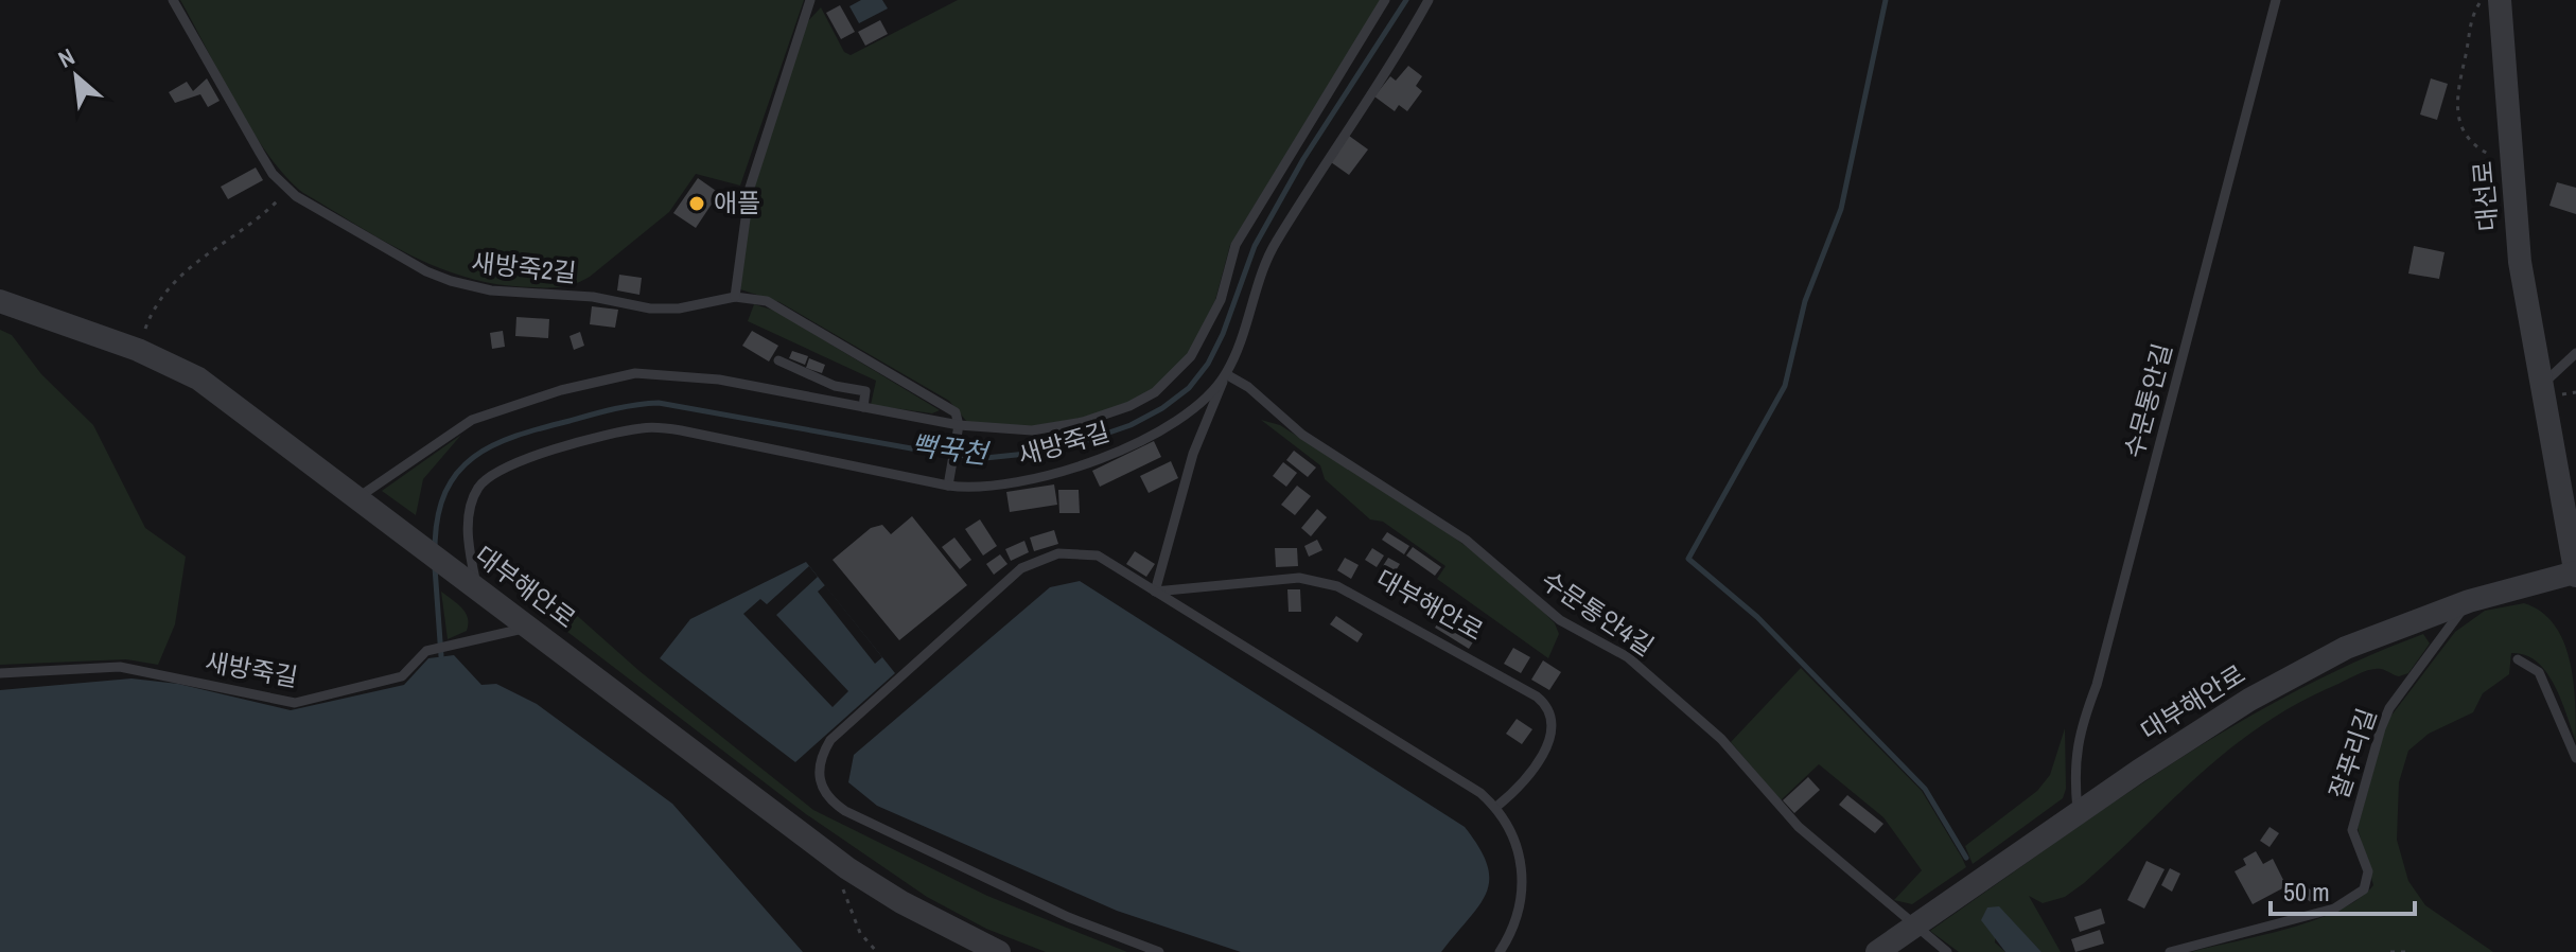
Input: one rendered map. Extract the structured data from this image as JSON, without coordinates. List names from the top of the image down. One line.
{"streets":{"street":["대선로","대부해안로"],"lane":["새방죽2길","수문통안길","새방죽길","수문통안4길","잘푸리길"]},"crossings":[["대선로","대부해안로"],["새방죽2길","새방죽길"],["수문통안길","대부해안로"],["새방죽길","대부해안로"],["새방죽길","수문통안4길"],["대부해안로","수문통안4길"],["대부해안로","잘푸리길"]],"water":["뻑꾹천"],"places":["애플"],"scale_bar":"50 m","north":"top left"}
